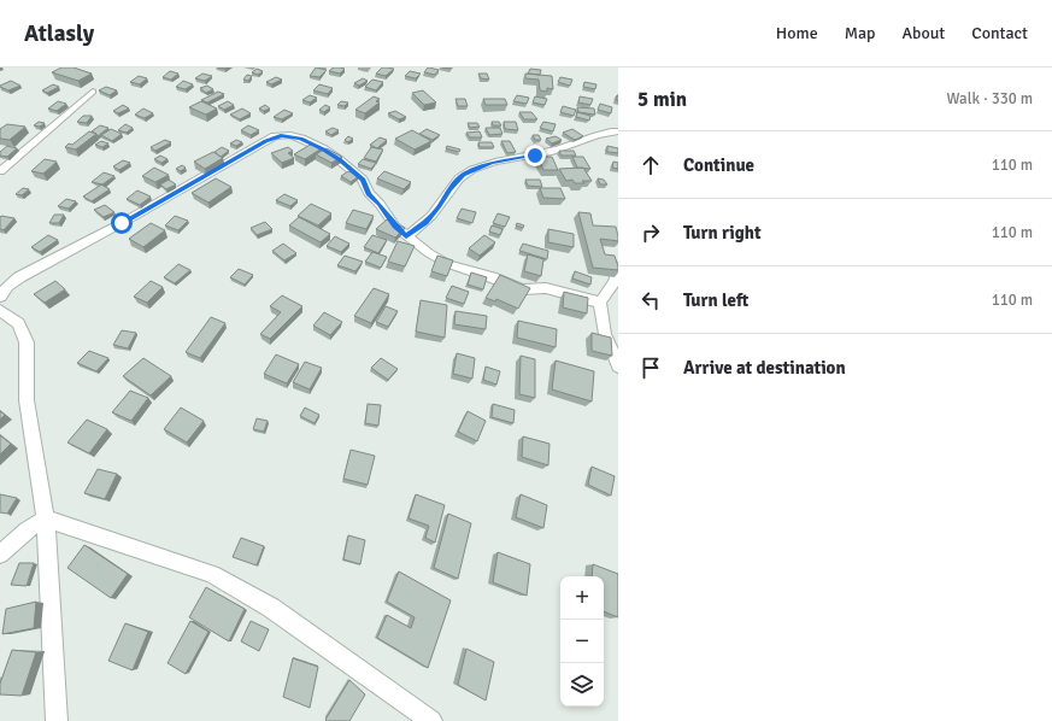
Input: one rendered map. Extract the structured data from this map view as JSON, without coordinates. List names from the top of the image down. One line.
{"page":{"header":"Atlasly","nav":["Home","Map","About","Contact"],"heading":["5 min","Walk · 330 m"],"list":[["Continue","110 m"],["Turn right","110 m"],["Turn left","110 m"],"Arrive at destination"],"map_buttons":["+","−"]}}
